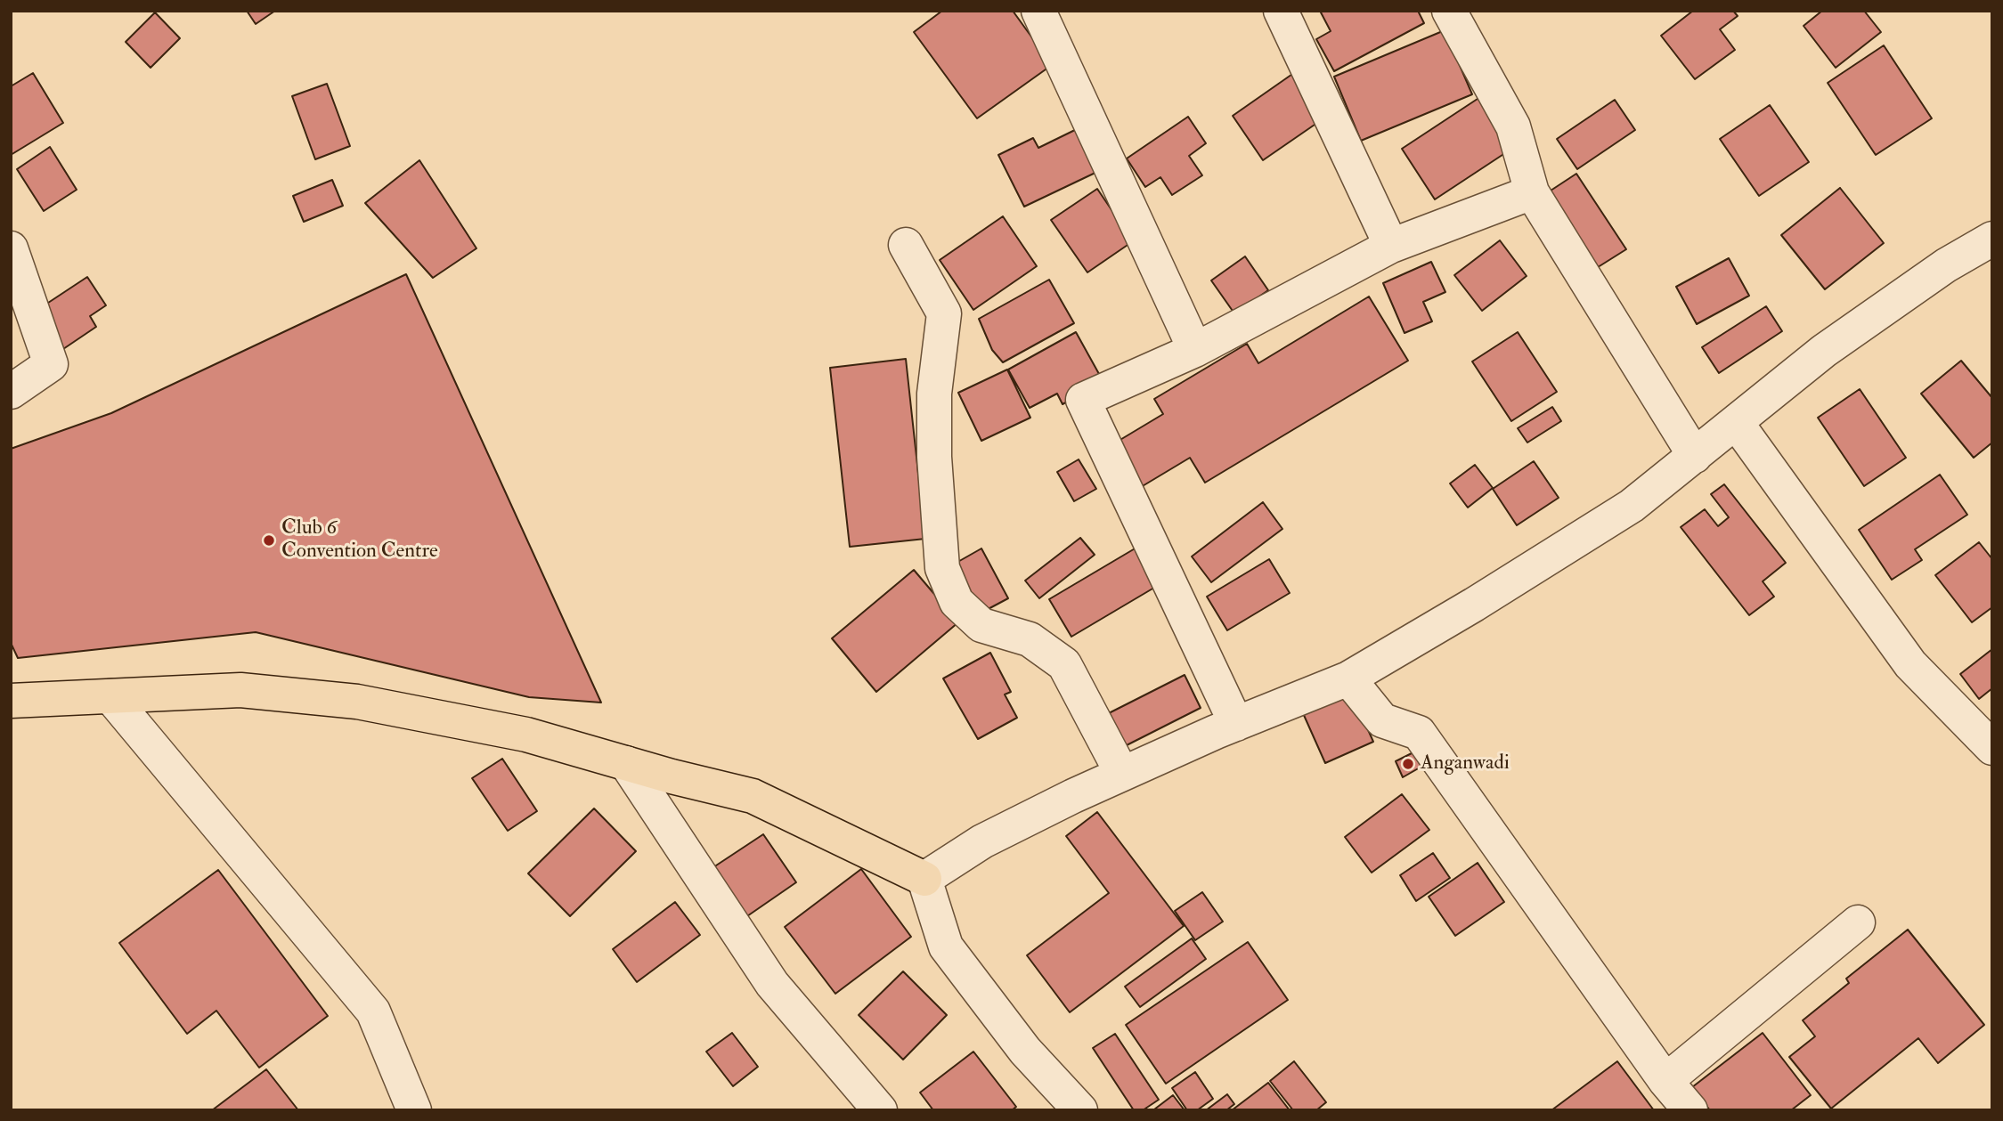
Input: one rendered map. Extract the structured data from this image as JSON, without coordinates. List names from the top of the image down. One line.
{"places":["Club 6 Convention Centre","Anganwadi"]}
